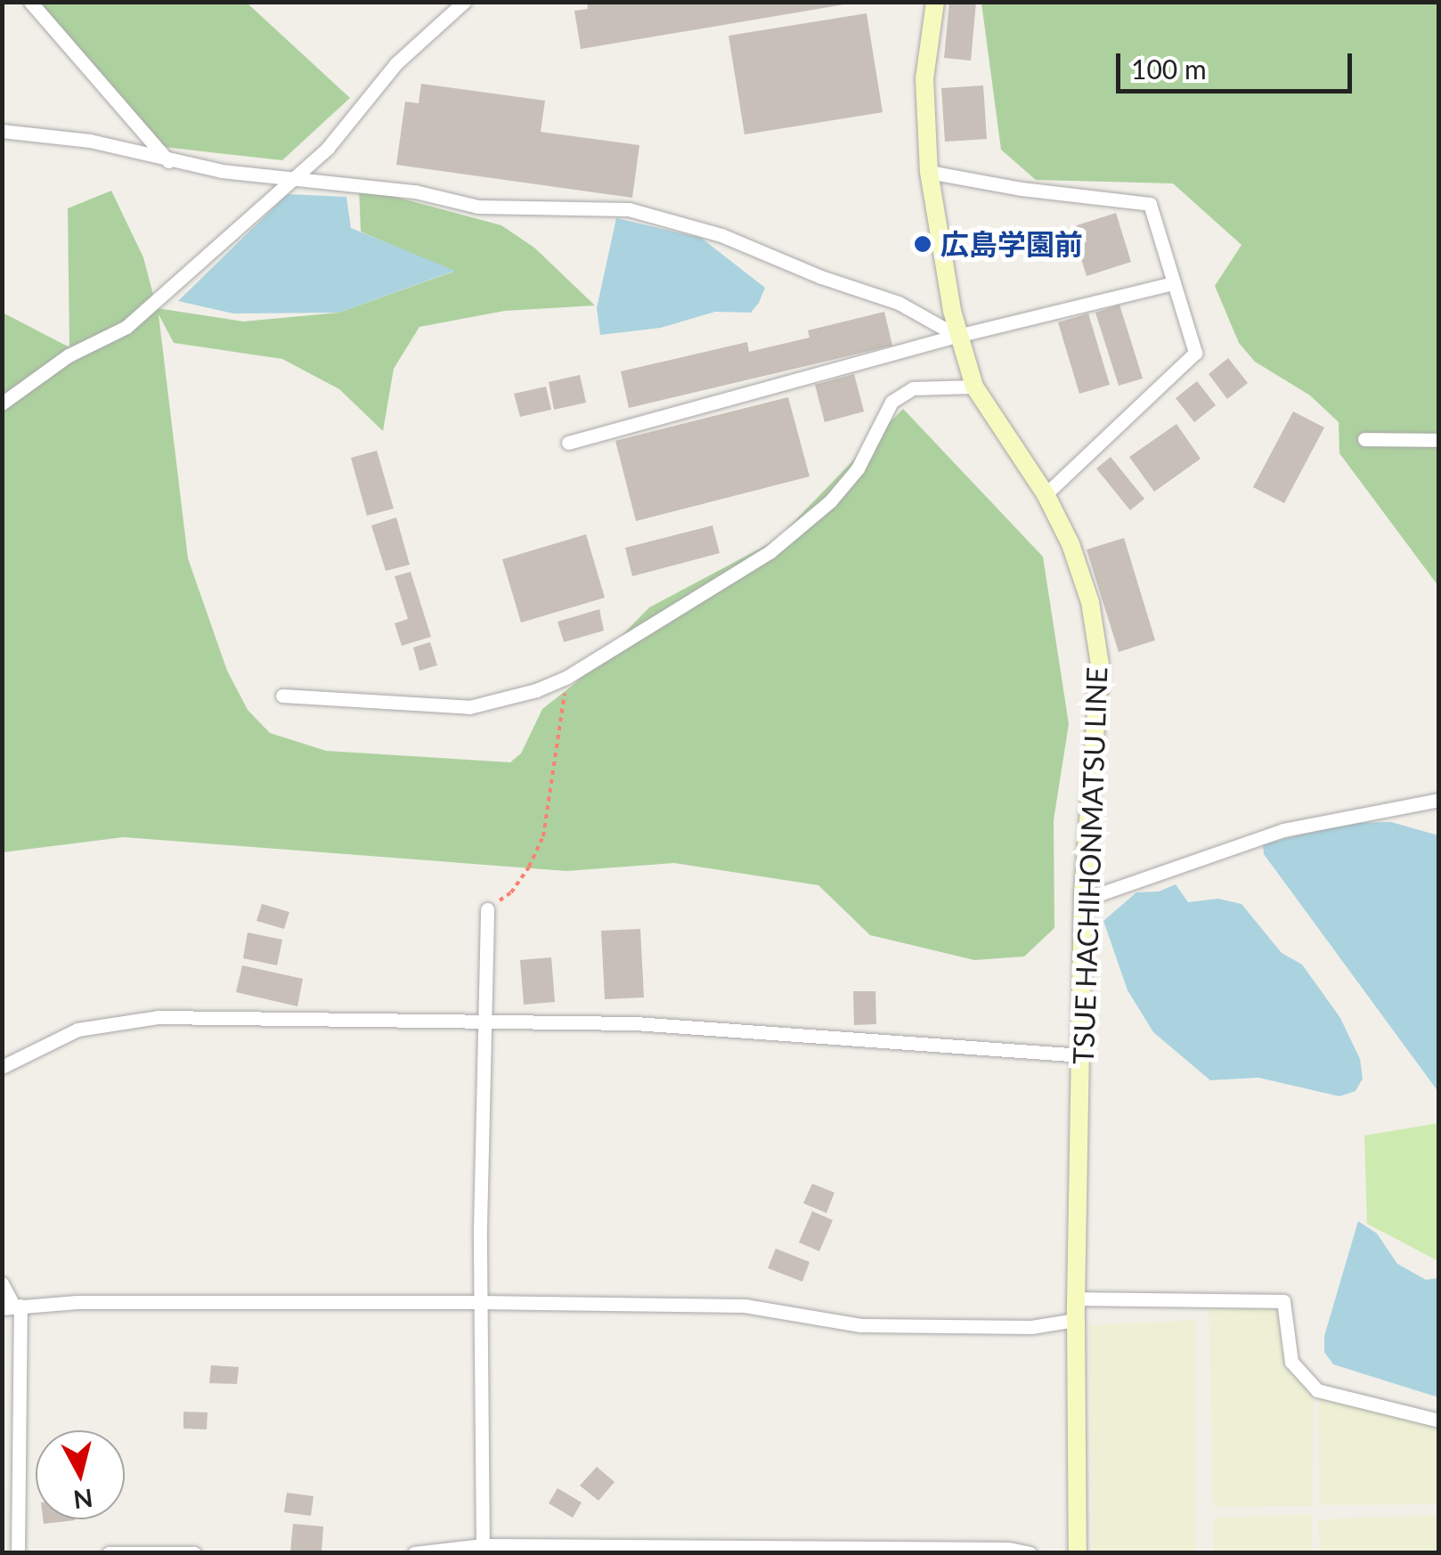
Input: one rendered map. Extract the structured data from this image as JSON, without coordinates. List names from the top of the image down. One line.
{"streets":{"main road":["TSUE HACHIHONMATSU LINE"]},"places":["広島学園前"],"scale_bar":"100 m","north":"bottom"}
